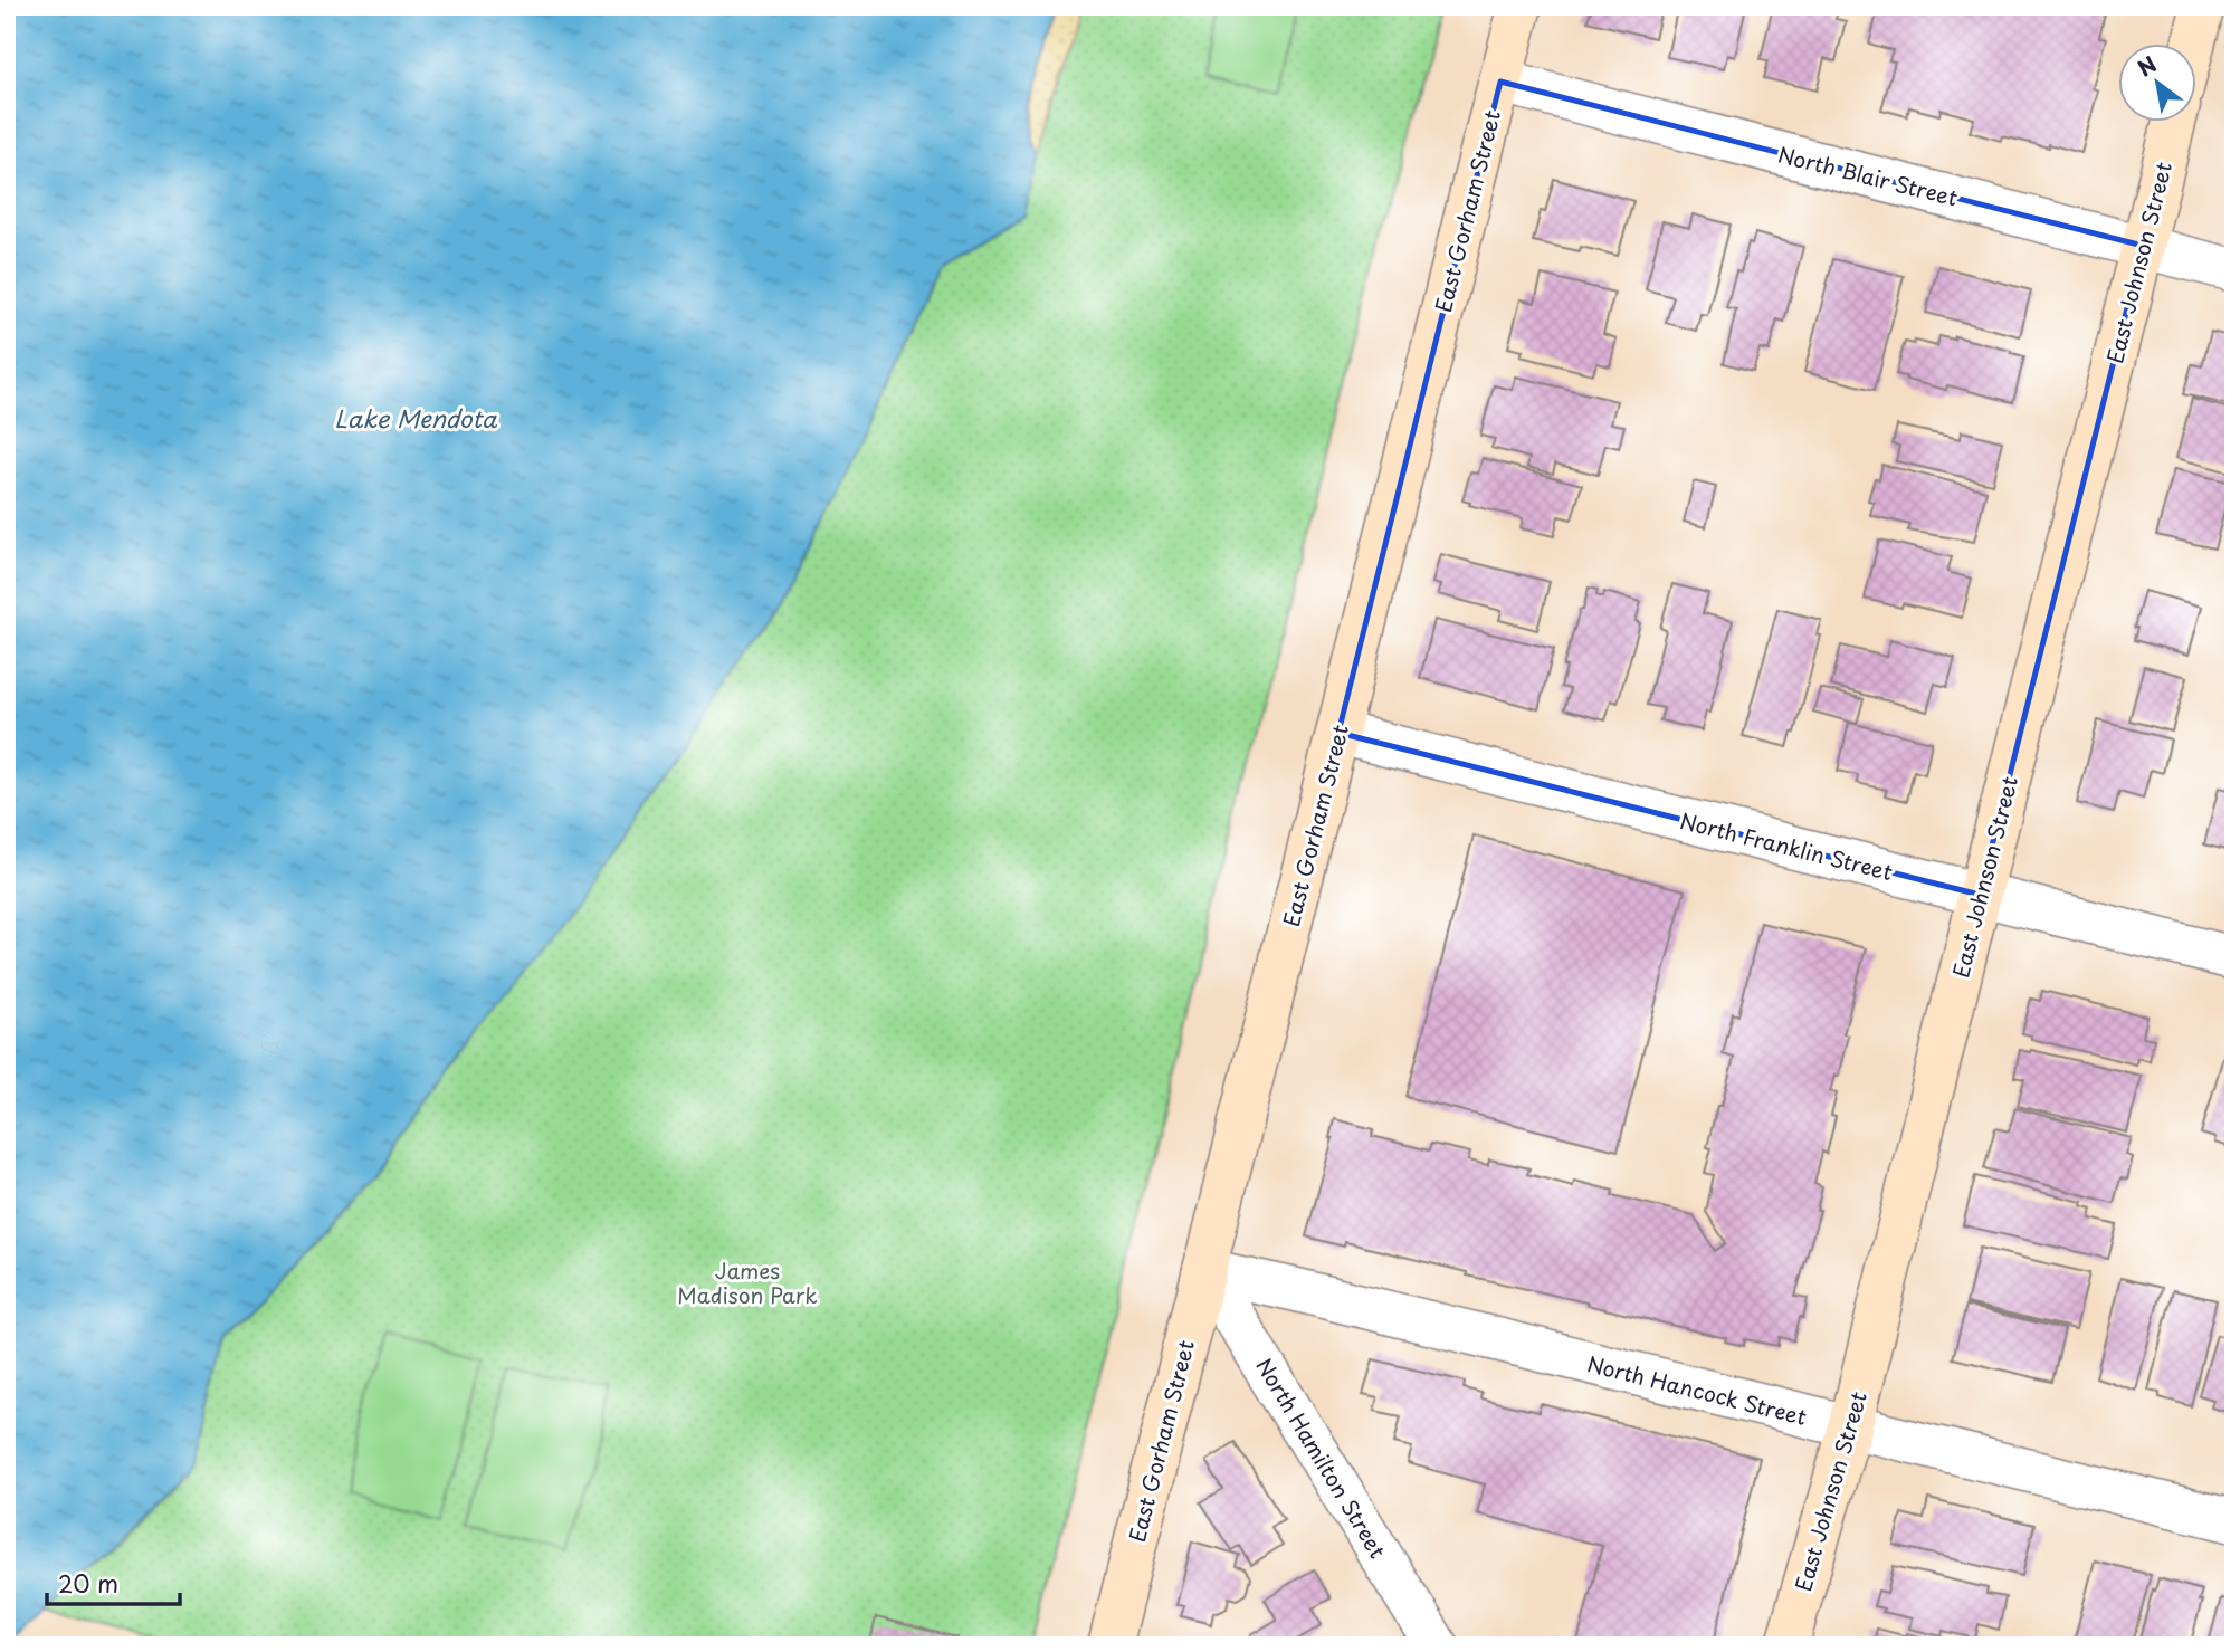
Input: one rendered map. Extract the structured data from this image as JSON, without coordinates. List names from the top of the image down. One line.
{"streets":{"main road":["East Gorham Street","East Johnson Street"],"street":["North Blair Street","North Franklin Street","North Hancock Street","North Hamilton Street"]},"crossings":[["North Blair Street","East Gorham Street"],["North Blair Street","East Johnson Street"],["East Gorham Street","North Franklin Street"],["East Gorham Street","North Hancock Street"],["East Gorham Street","North Hamilton Street"],["East Johnson Street","North Franklin Street"],["East Johnson Street","North Hancock Street"],["North Hancock Street","North Hamilton Street"]],"water":["Lake Mendota"],"parks":["James Madison Park"],"scale_bar":"20 m","north":"top left"}
